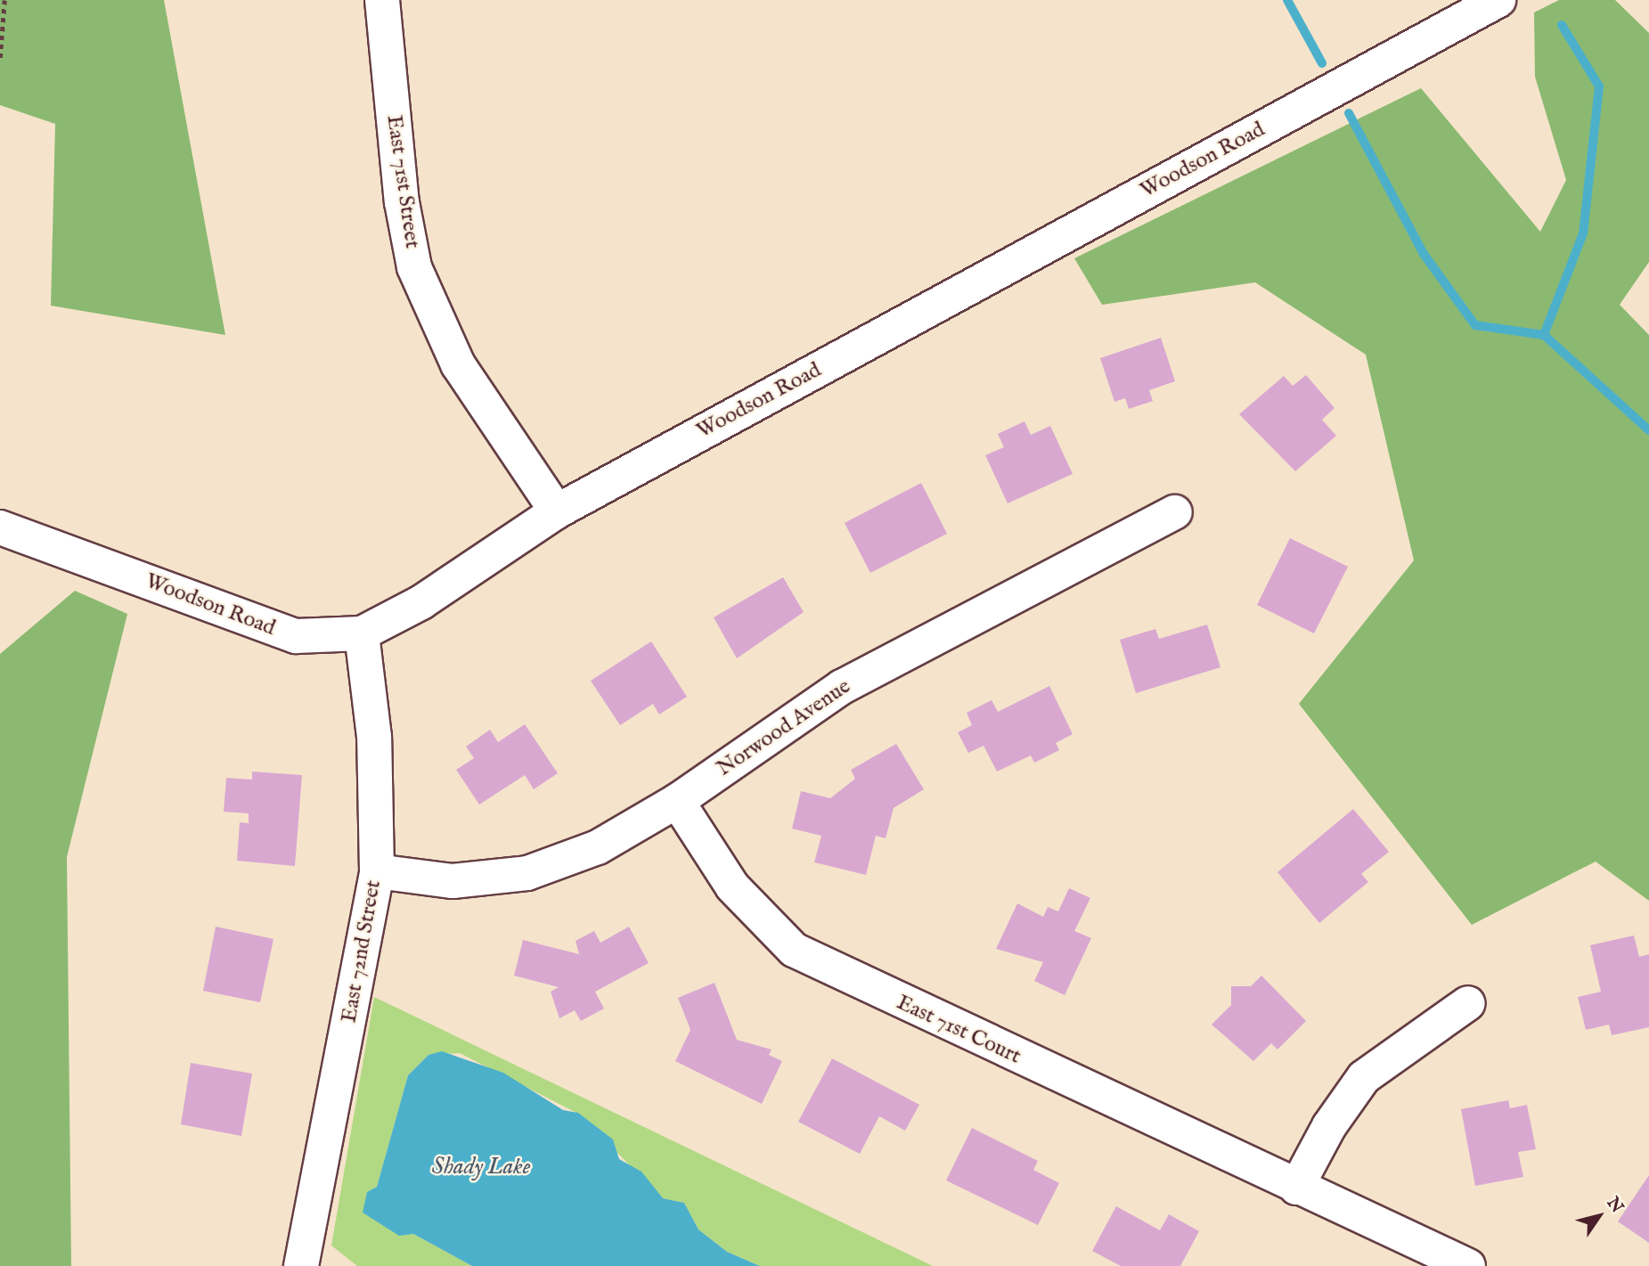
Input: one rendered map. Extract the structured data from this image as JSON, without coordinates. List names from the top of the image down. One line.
{"streets":{"street":["Woodson Road","East 71st Street","Norwood Avenue","East 72nd Street","East 71st Court"]},"crossings":[["Woodson Road","East 71st Street"],["Woodson Road","East 72nd Street"],["Norwood Avenue","East 72nd Street"],["Norwood Avenue","East 71st Court"]],"water":["Shady Lake"],"north":"top right"}
